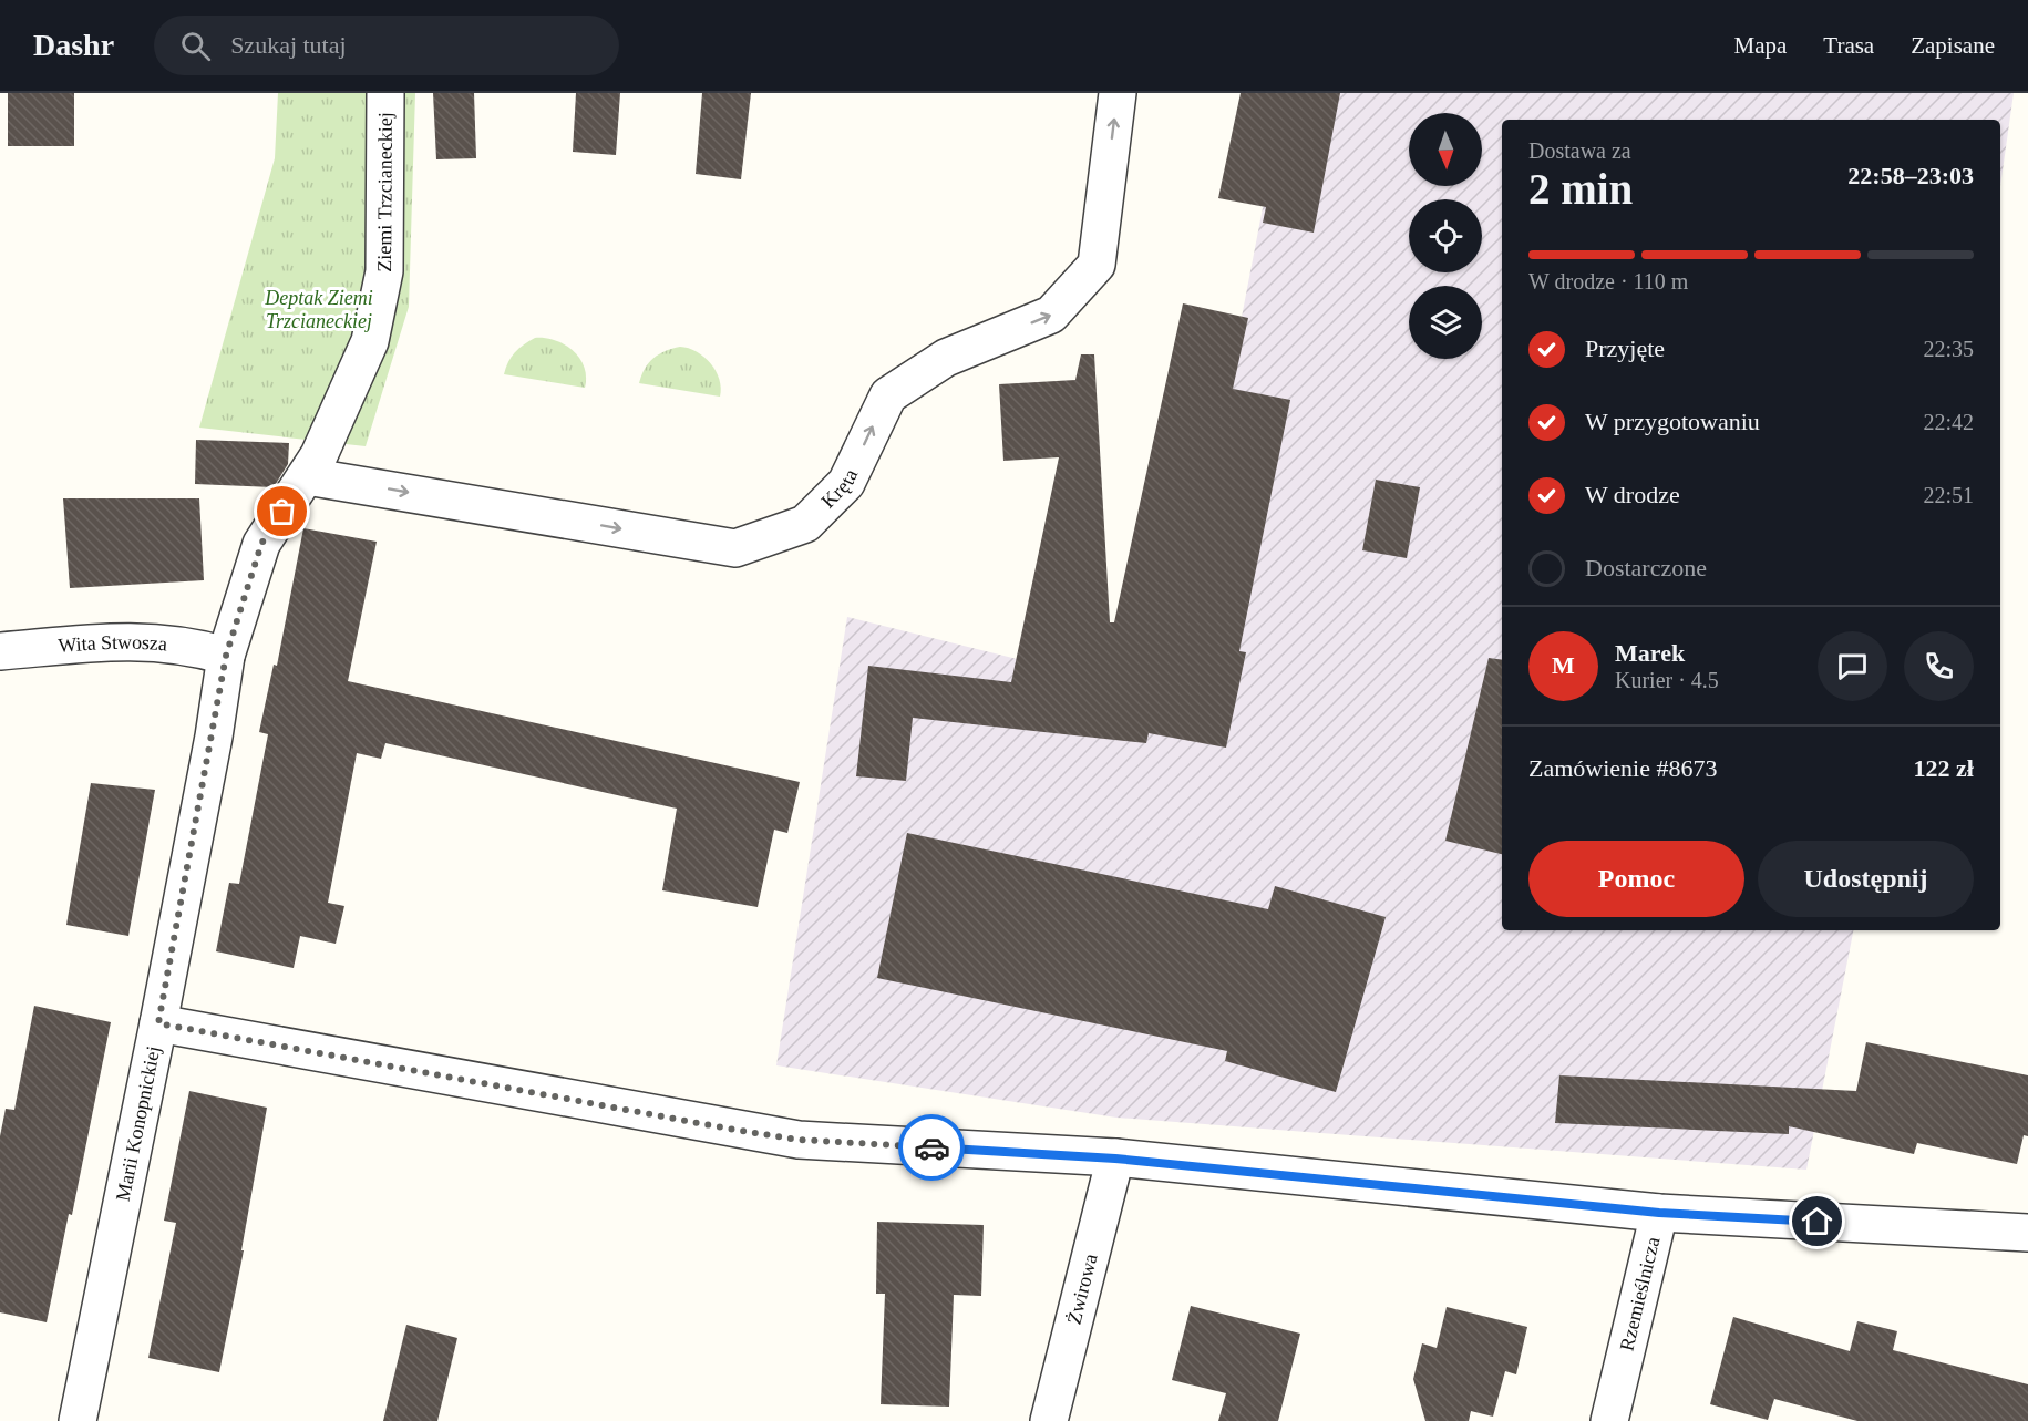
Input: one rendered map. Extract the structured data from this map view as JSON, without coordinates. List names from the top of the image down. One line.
{"streets":{"street":["Ziemi Trzcianeckiej","Kręta","Wita Stwosza","Marii Konopnickiej","Żwirowa","Rzemieślnicza"]},"crossings":[["Ziemi Trzcianeckiej","Kręta"],["Ziemi Trzcianeckiej","Marii Konopnickiej"],["Kręta","Marii Konopnickiej"],["Wita Stwosza","Marii Konopnickiej"]],"one_way":["Kręta"],"parks":["Deptak Ziemi Trzcianeckiej"],"north":"bottom","page":{"header":"Dashr","search":"Szukaj tutaj","nav":["Mapa","Trasa","Zapisane"],"heading":["2 min","Dostawa za","22:58–23:03"],"panel":["Marek","Kurier · 4.5","Zamówienie #8673","122 zł"],"bar":"W drodze · 110 m","list":[["Przyjęte","22:35"],["W przygotowaniu","22:42"],["W drodze","22:51"],"Dostarczone"],"round":"M","buttons":["Pomoc","Udostępnij"]}}
